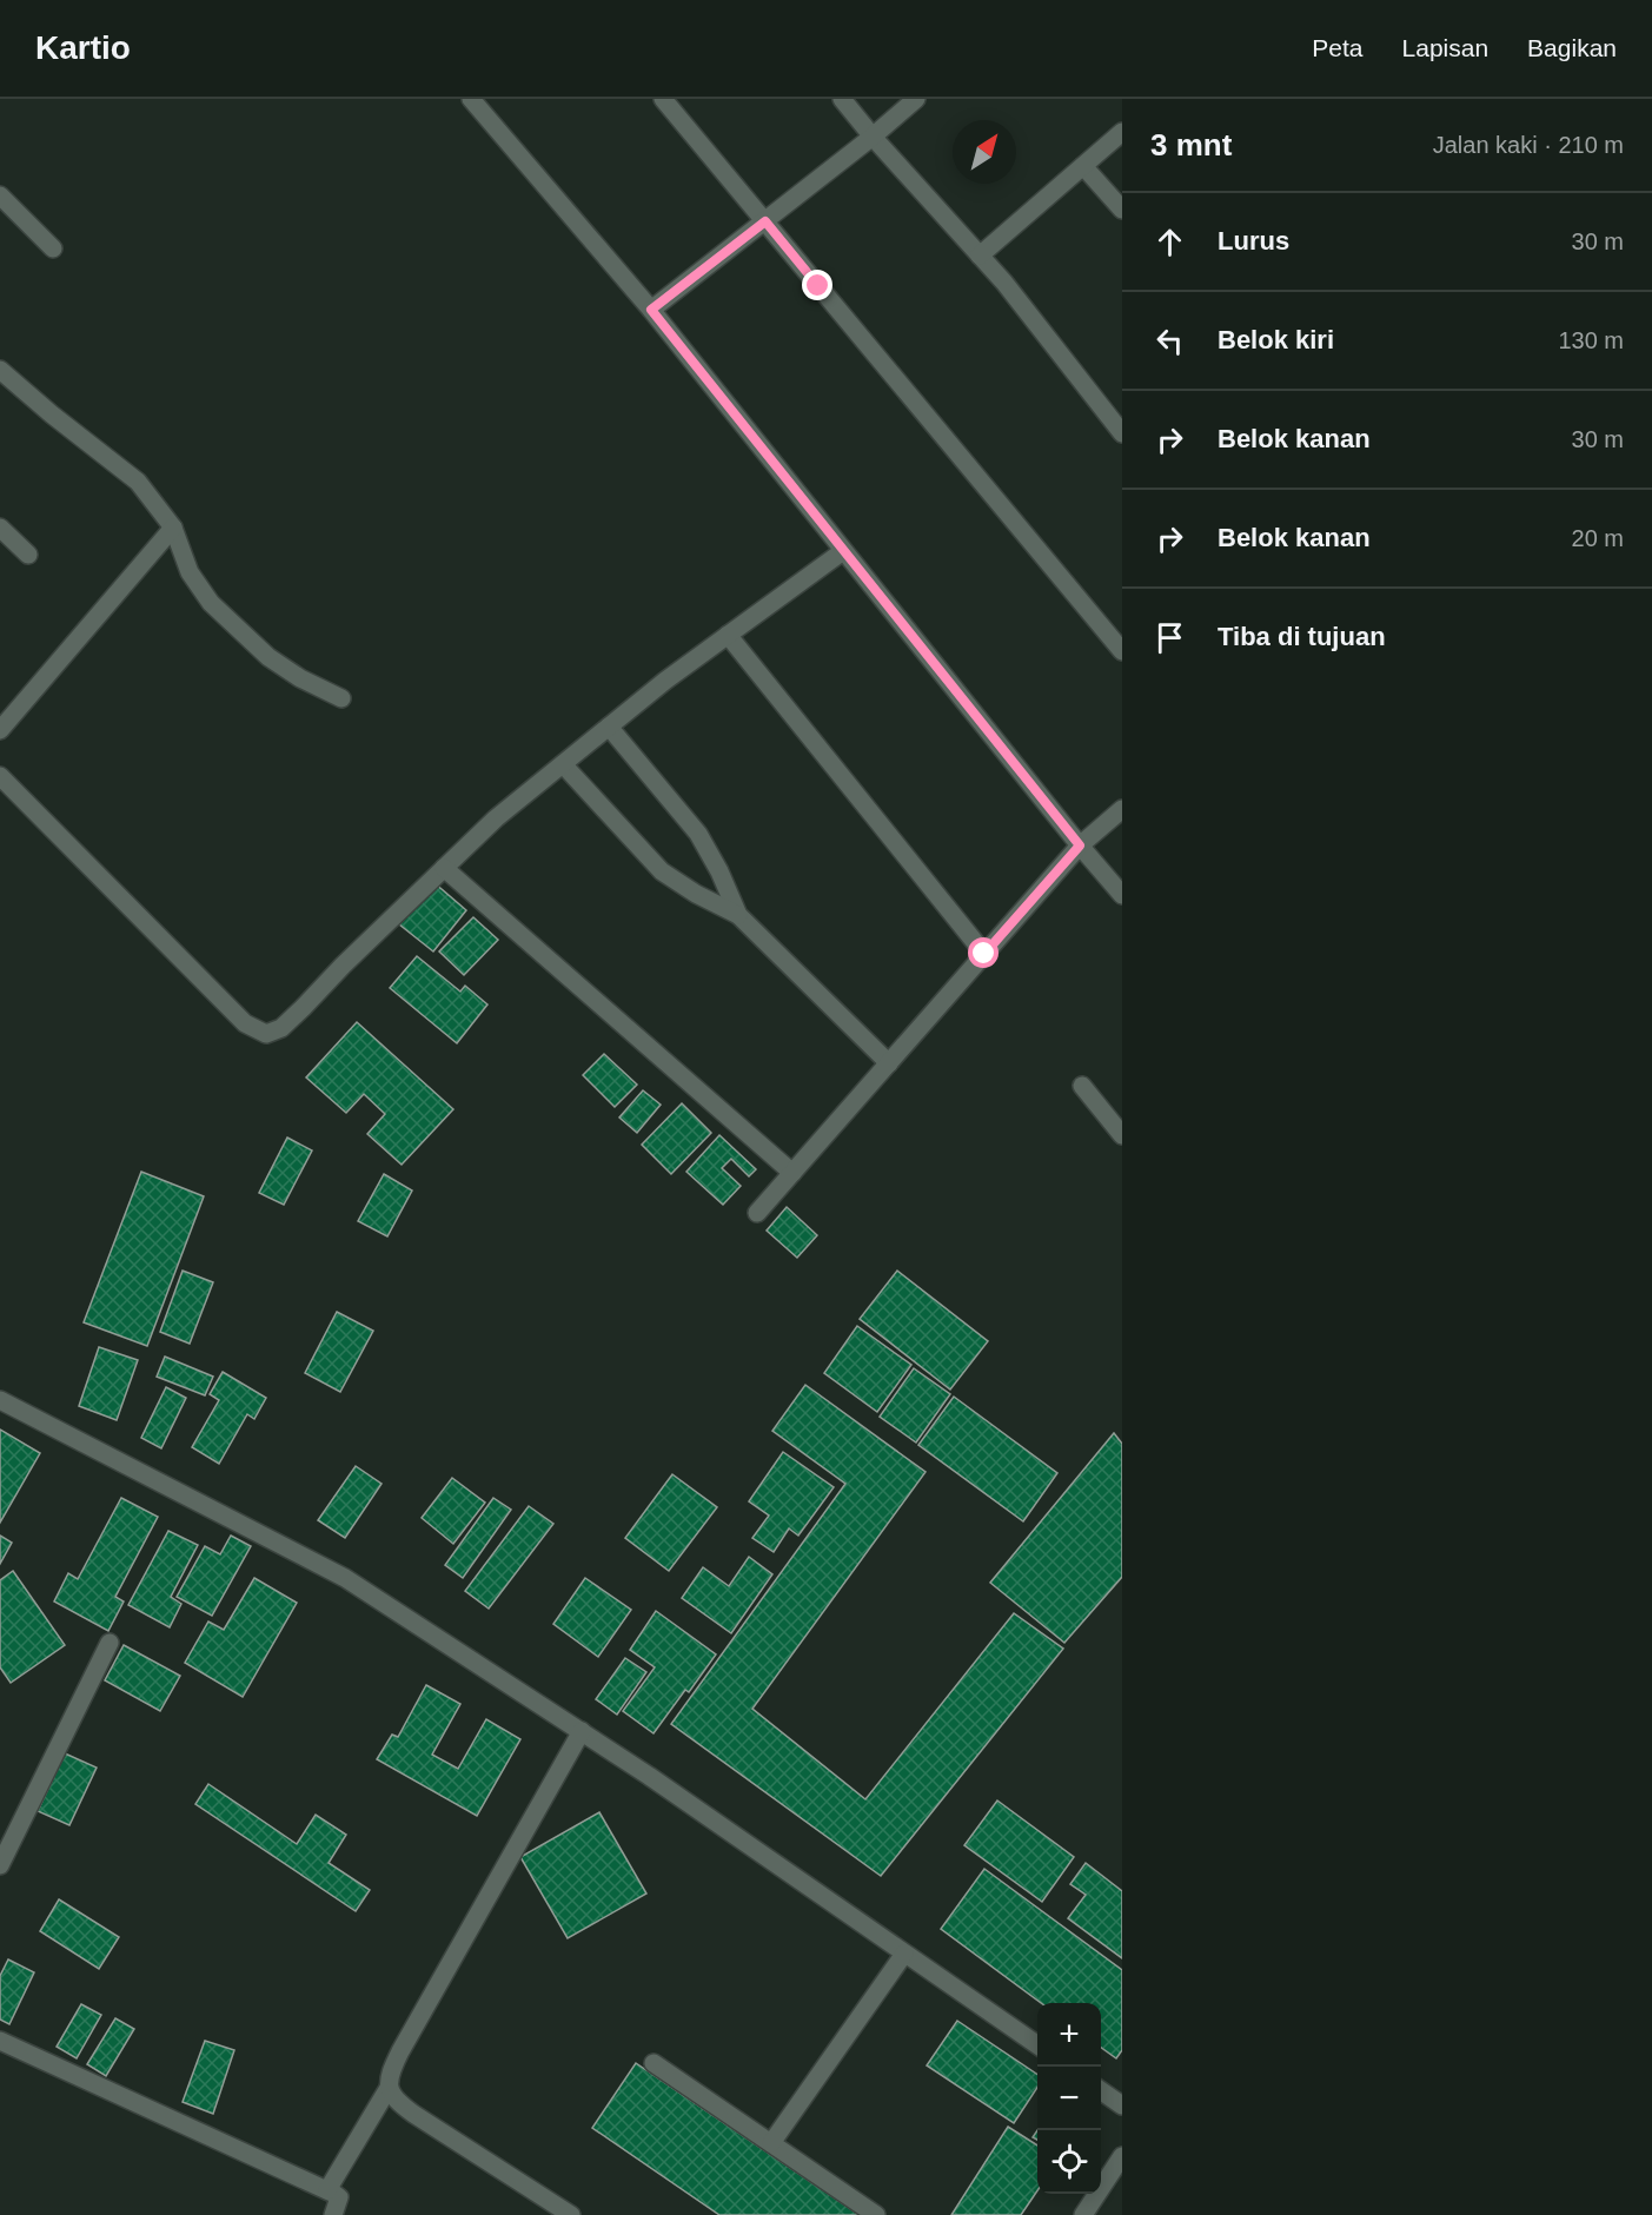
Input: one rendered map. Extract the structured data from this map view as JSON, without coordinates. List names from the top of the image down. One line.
{"north":"top right","page":{"header":"Kartio","nav":["Peta","Lapisan","Bagikan"],"heading":["3 mnt","Jalan kaki · 210 m"],"list":[["Lurus","30 m"],["Belok kiri","130 m"],["Belok kanan","30 m"],["Belok kanan","20 m"],"Tiba di tujuan"],"map_buttons":["+","−"]}}
